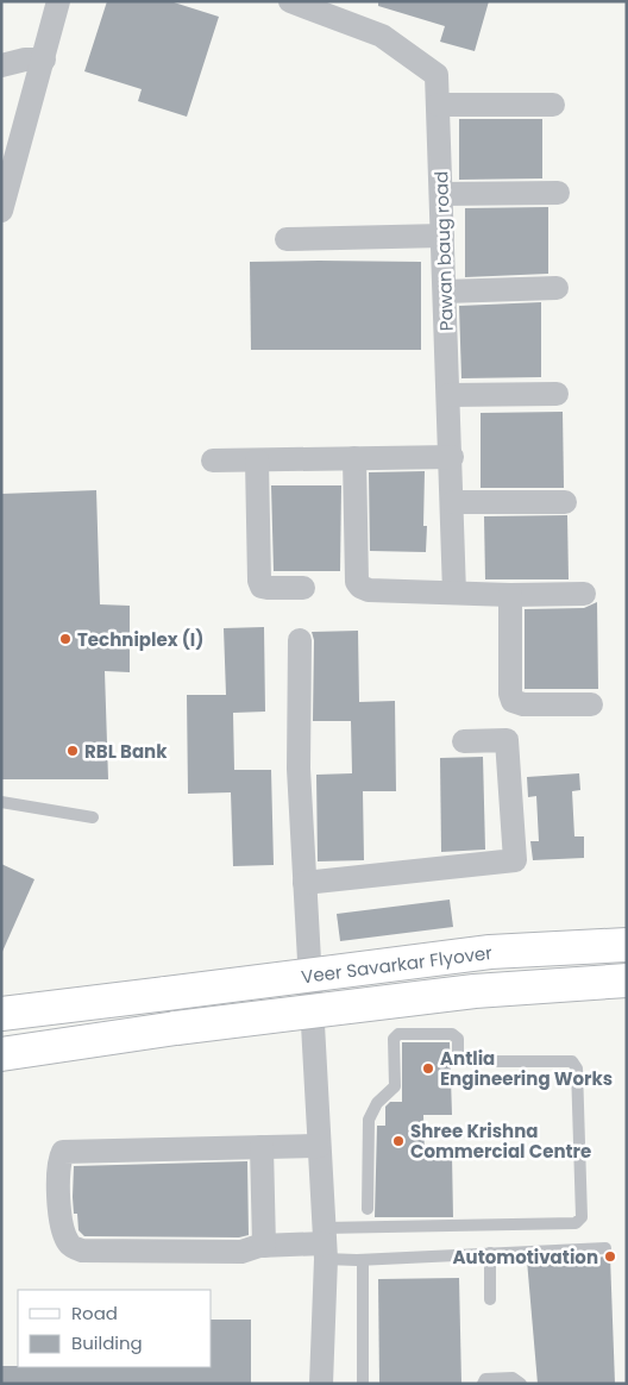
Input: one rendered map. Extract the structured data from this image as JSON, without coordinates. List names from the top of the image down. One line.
{"streets":{"main road":["Veer Savarkar Flyover"],"street":["Pawan baug road"]},"places":["Techniplex (I)","RBL Bank","Antlia Engineering Works","Shree Krishna Commercial Centre","Automotivation"],"legend":["Road","Building"]}
